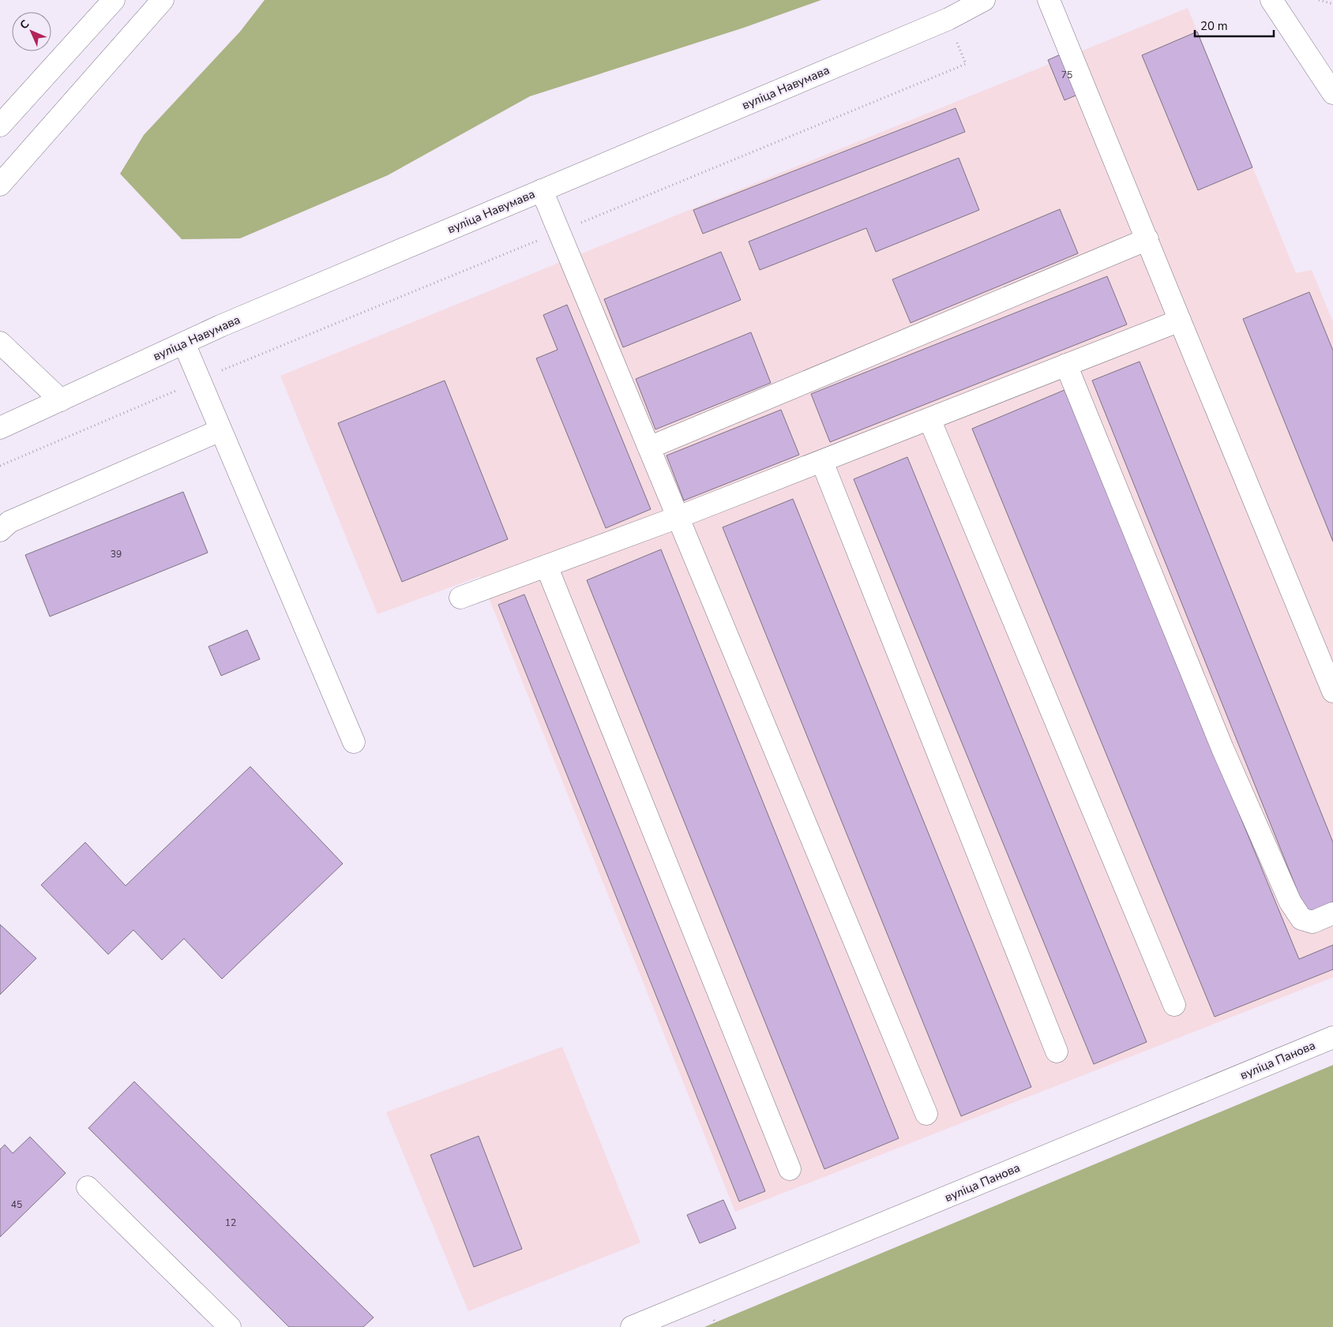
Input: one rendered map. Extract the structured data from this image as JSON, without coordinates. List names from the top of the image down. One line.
{"streets":{"street":["вуліца Навумава","вуліца Панова"]},"house_numbers":["75","39","45","12"],"scale_bar":"20 m","north":"top left"}
